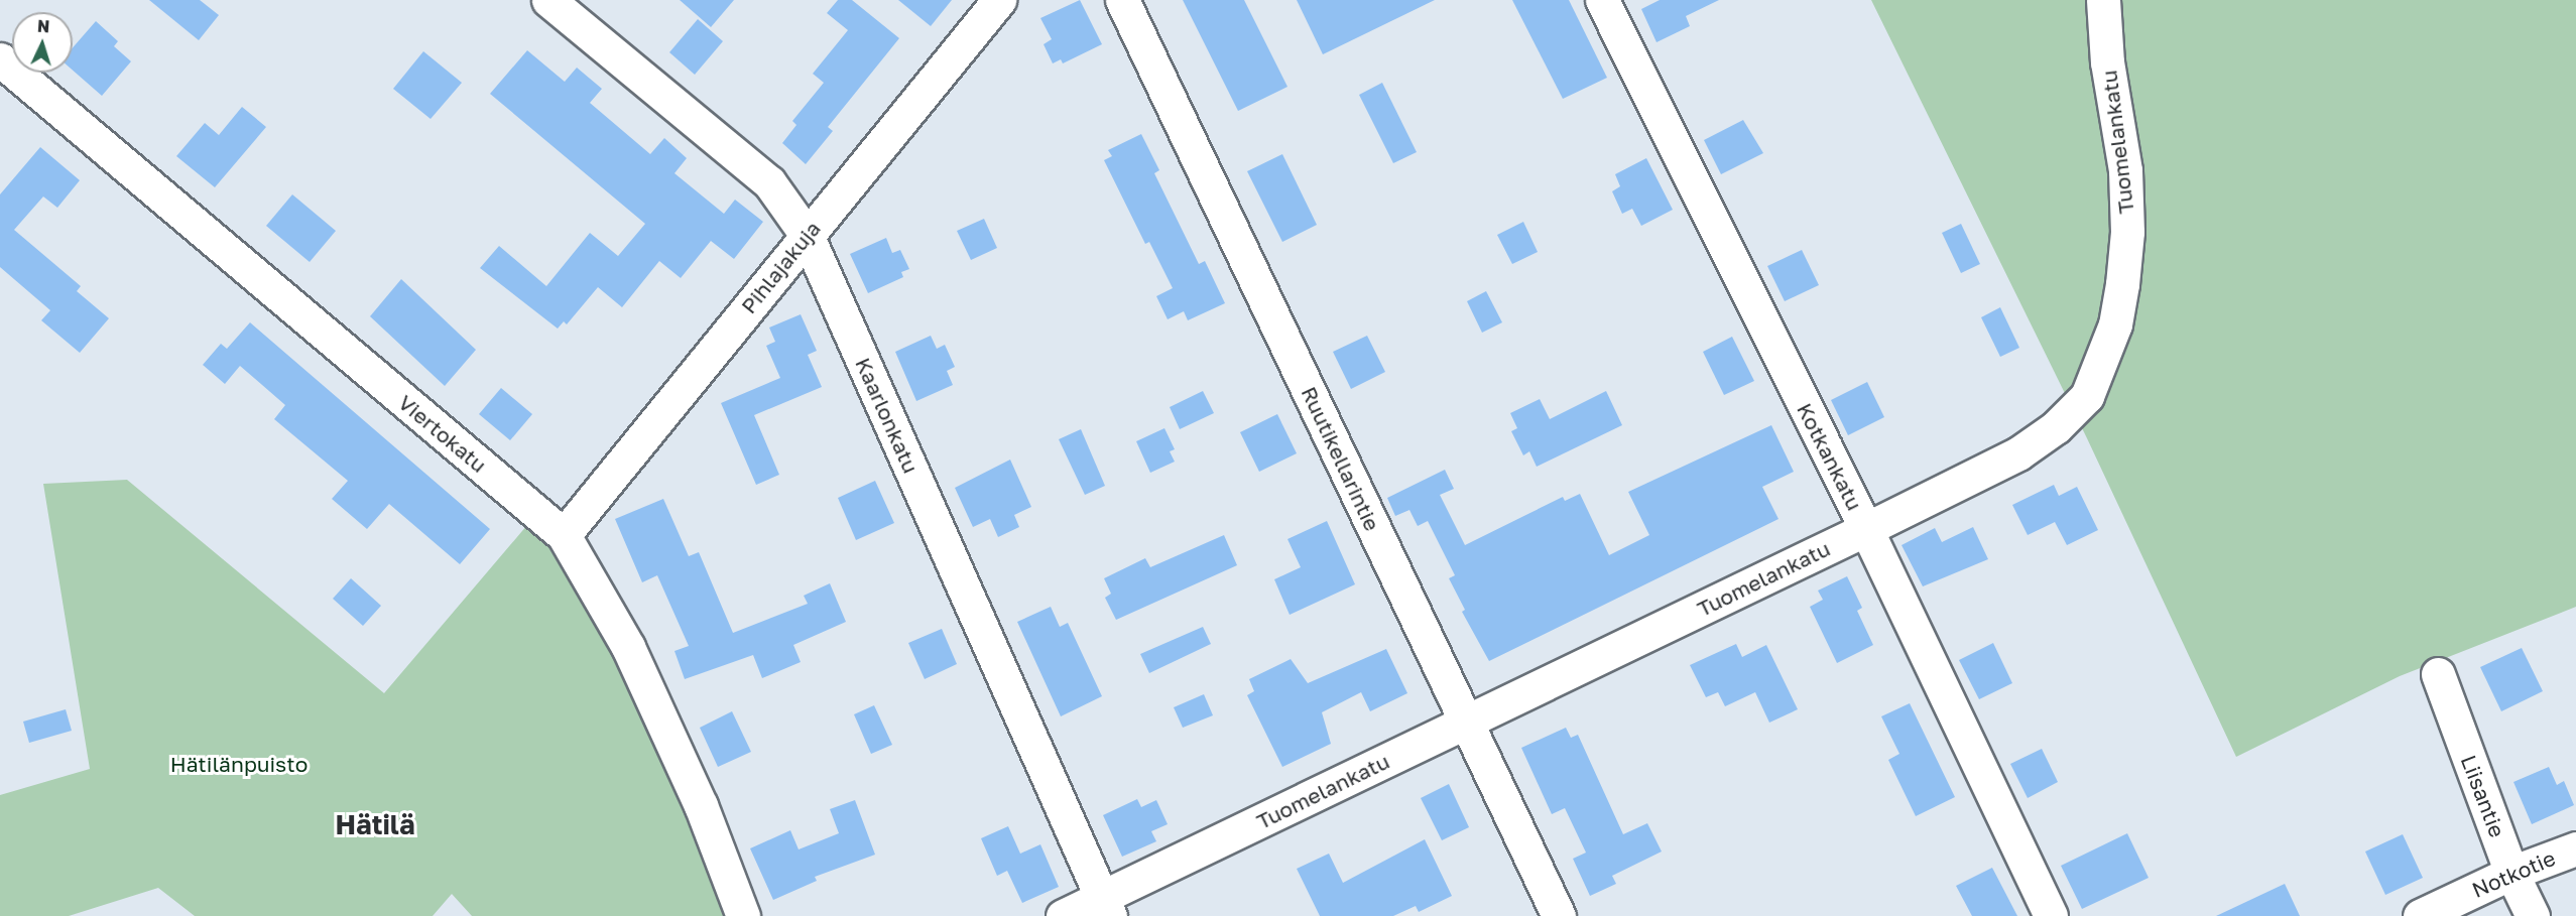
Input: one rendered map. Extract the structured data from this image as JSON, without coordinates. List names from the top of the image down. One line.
{"streets":{"street":["Tuomelankatu","Pihlajakuja","Kaarlonkatu","Viertokatu","Kotkankatu","Ruutikellarintie","Liisantie","Notkotie"]},"crossings":[["Tuomelankatu","Kaarlonkatu"],["Tuomelankatu","Kotkankatu"],["Tuomelankatu","Ruutikellarintie"],["Pihlajakuja","Kaarlonkatu"],["Pihlajakuja","Viertokatu"],["Liisantie","Notkotie"]],"districts":["Hätilä"],"parks":["Hätilänpuisto"],"north":"top"}
